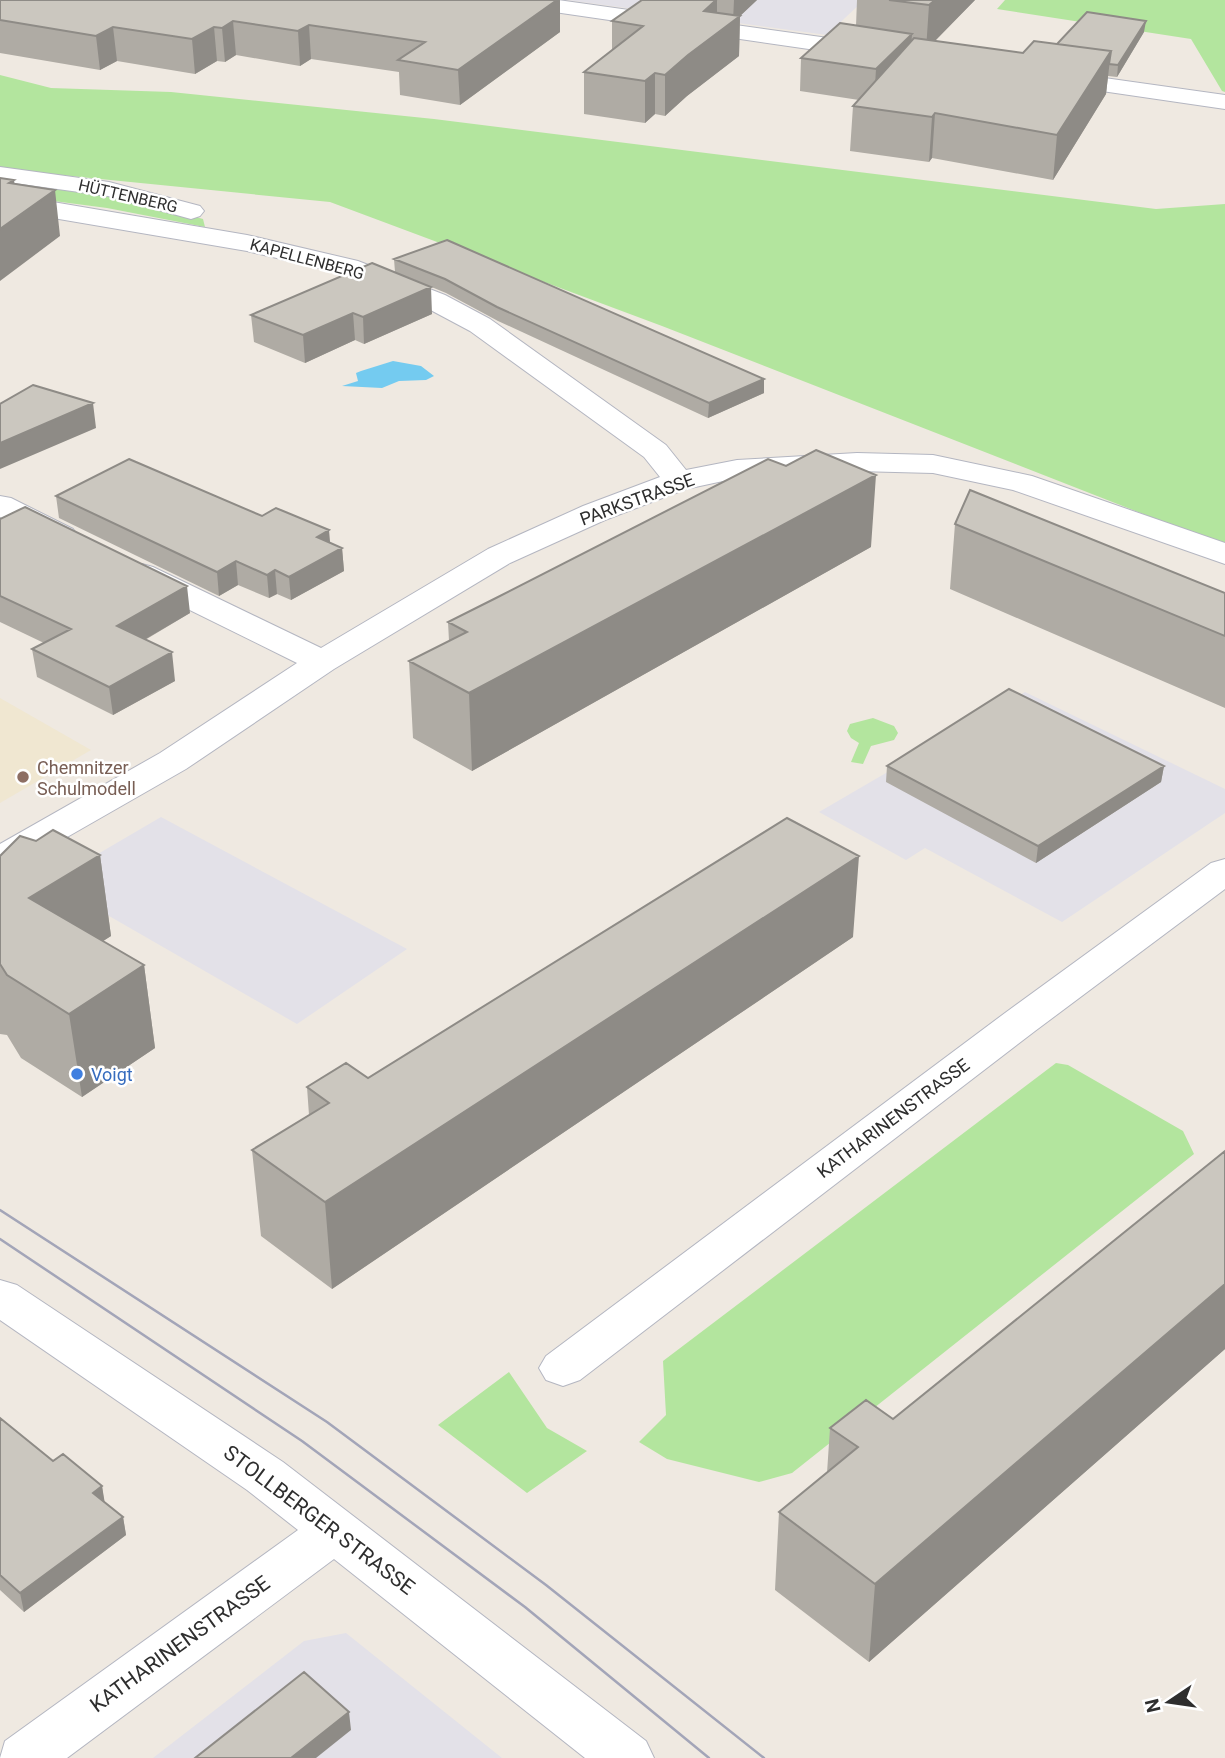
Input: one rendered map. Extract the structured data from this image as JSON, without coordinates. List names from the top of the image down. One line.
{"streets":{"street":["HÜTTENBERG","KAPELLENBERG","PARKSTRASSE","KATHARINENSTRASSE","STOLLBERGER STRASSE"]},"crossings":[["HÜTTENBERG","KAPELLENBERG"],["KAPELLENBERG","PARKSTRASSE"],["KATHARINENSTRASSE","STOLLBERGER STRASSE"]],"places":["Chemnitzer Schulmodell","Voigt"],"north":"left"}
